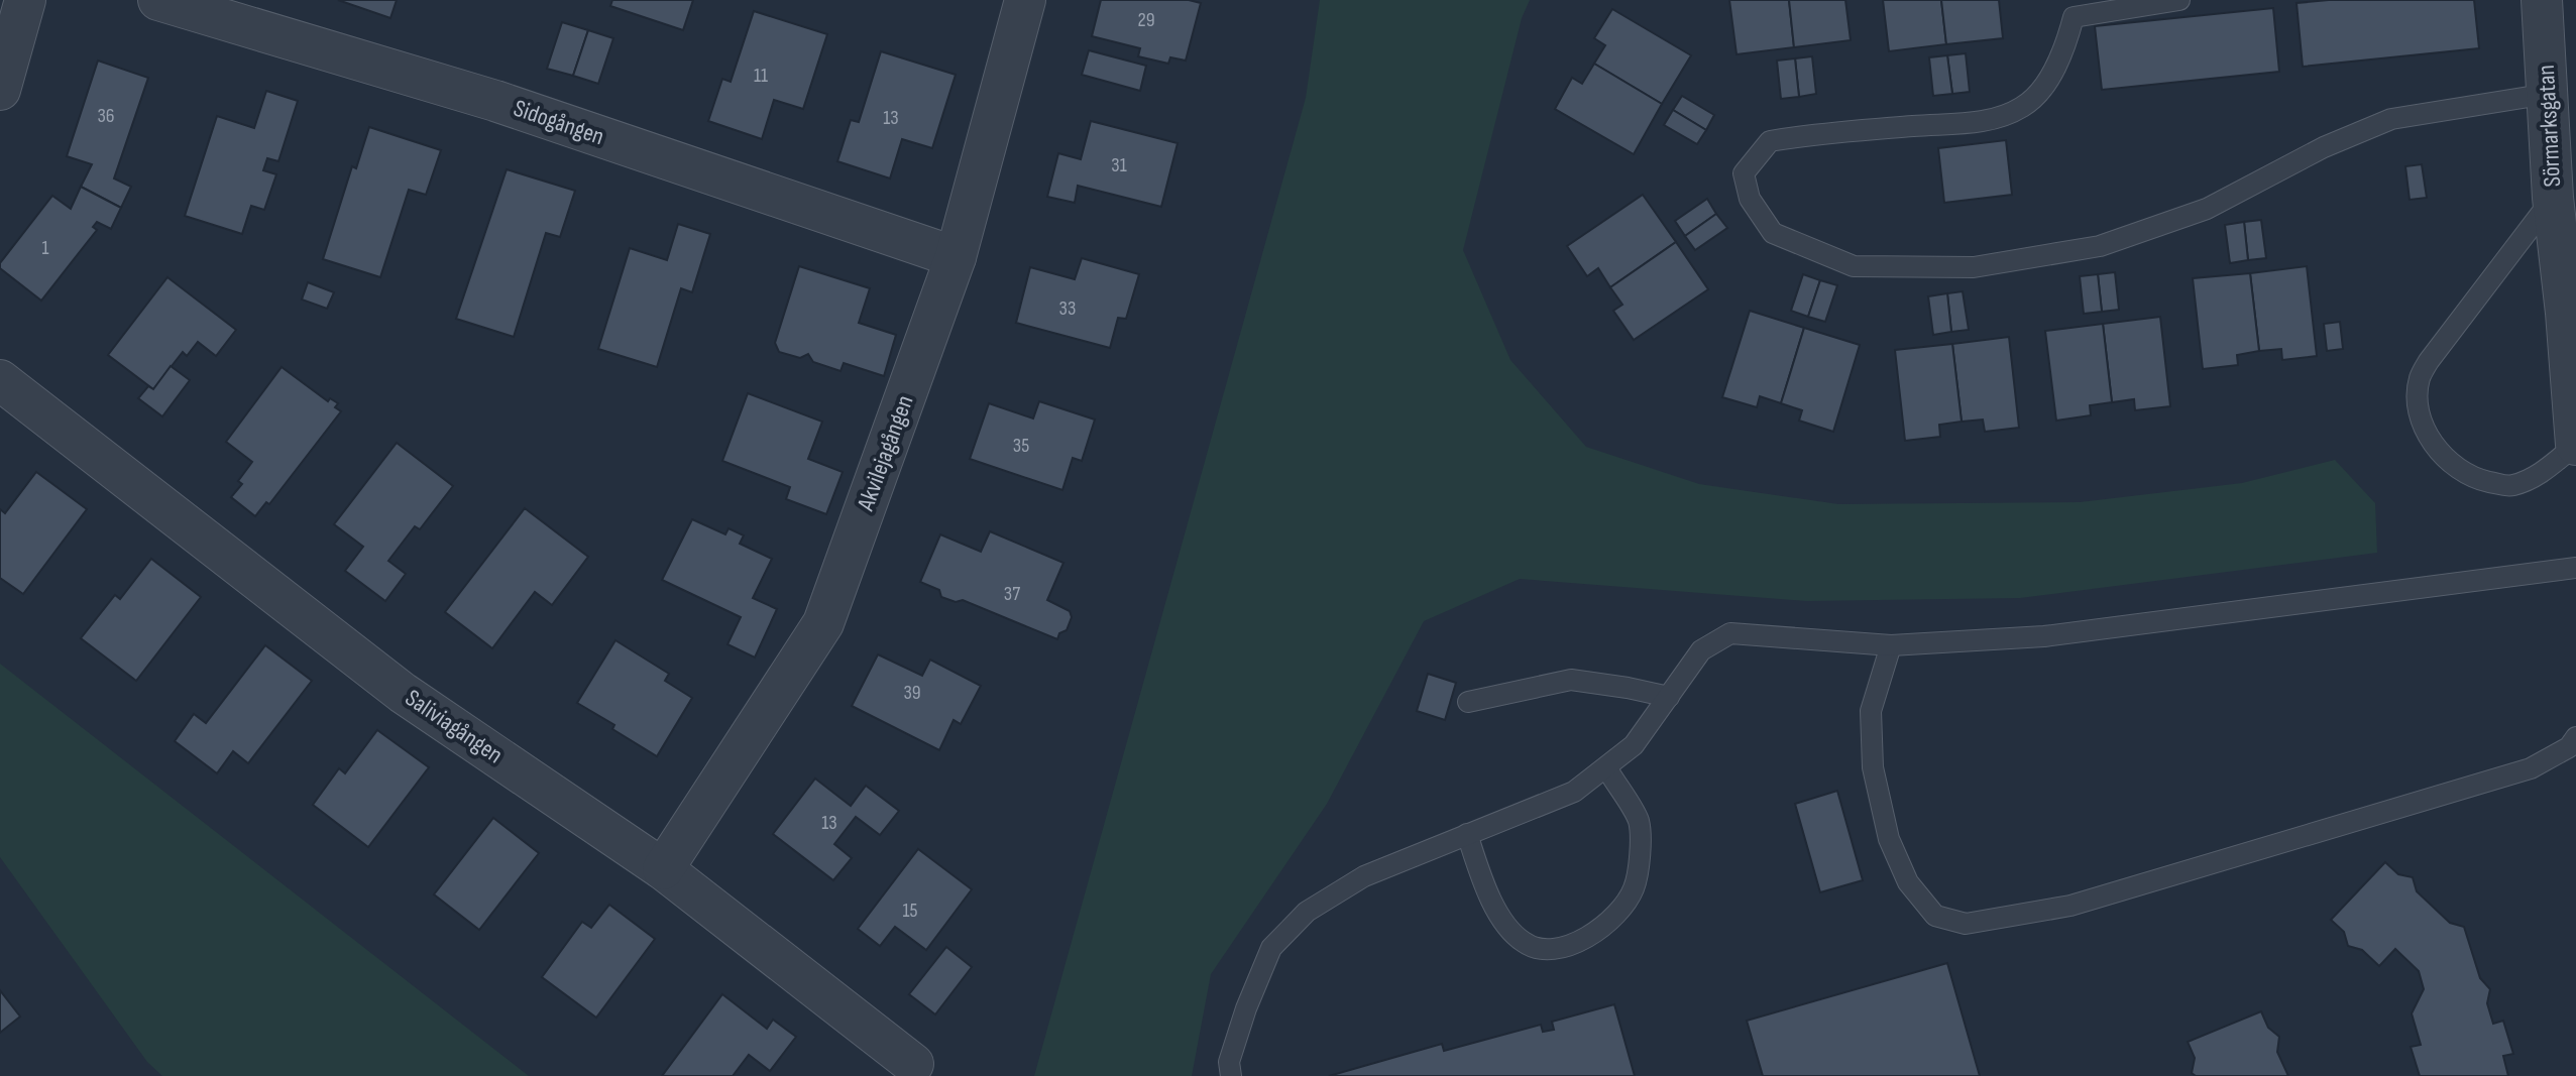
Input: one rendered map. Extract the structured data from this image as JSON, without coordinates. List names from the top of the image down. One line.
{"streets":{"street":["Sidogången","Sörmarksgatan","Akvilejagången","Saliviagången"]},"crossings":[["Sidogången","Akvilejagången"],["Akvilejagången","Saliviagången"]],"house_numbers":["29","11","36","13","31","1","33","35","37","39","13","15"]}
